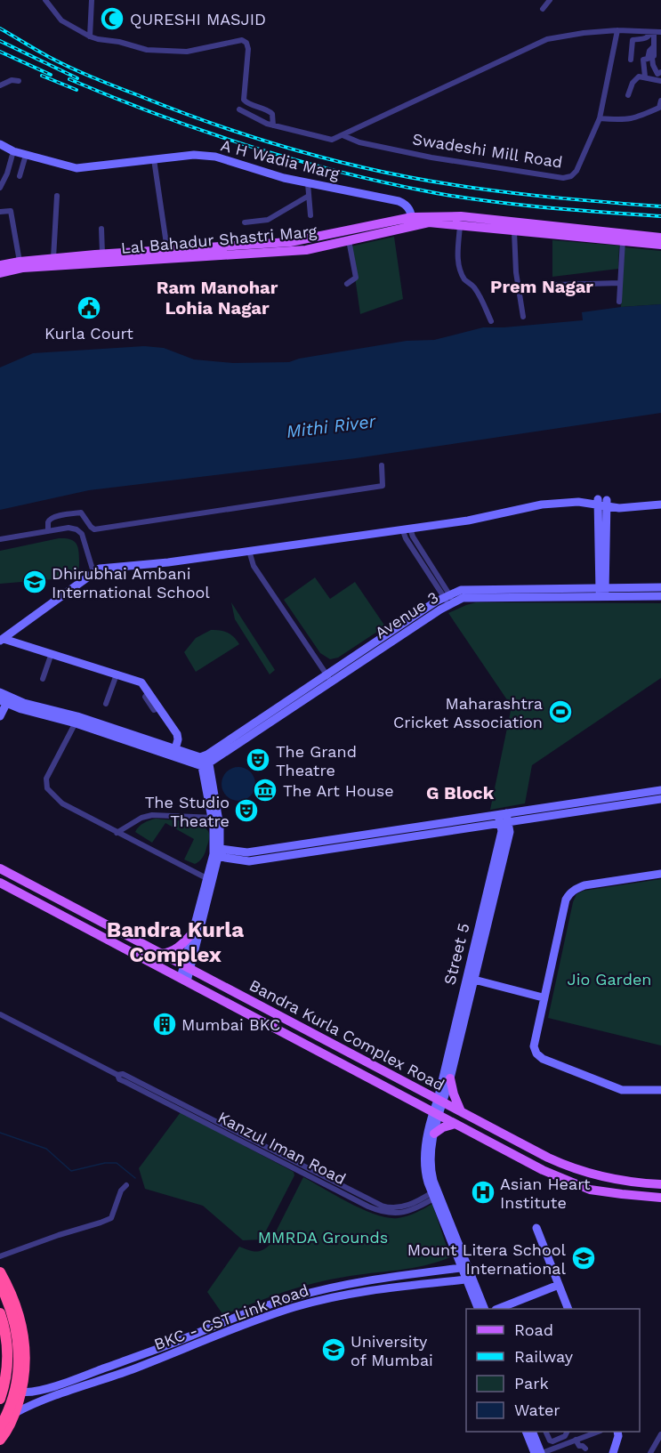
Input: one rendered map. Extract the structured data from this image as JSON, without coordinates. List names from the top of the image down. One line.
{"streets":{"main road":["Lal Bahadur Shastri Marg","Bandra Kurla Complex Road"],"street":["Swadeshi Mill Road","A H Wadia Marg","Avenue 3","Street 5","Kanzul Iman Road","BKC - CST Link Road"]},"crossings":[["A H Wadia Marg","Lal Bahadur Shastri Marg"],["Street 5","Bandra Kurla Complex Road"]],"districts":["Prem Nagar","Ram Manohar Lohia Nagar","G Block","Bandra Kurla Complex"],"water":["Mithi River"],"parks":["Jio Garden","MMRDA Grounds"],"places":{"mosque":["QURESHI MASJID"],"public building":["Kurla Court"],"school or university":["Dhirubhai Ambani International School","Mount Litera School International","University of Mumbai"],"sports":["Maharashtra Cricket Association"],"theatre":["The Grand Theatre","The Studio Theatre"],"museum":["The Art House"],"building":["Mumbai BKC"],"hospital":["Asian Heart Institute"]},"legend":["Road","Railway","Park","Water"]}
